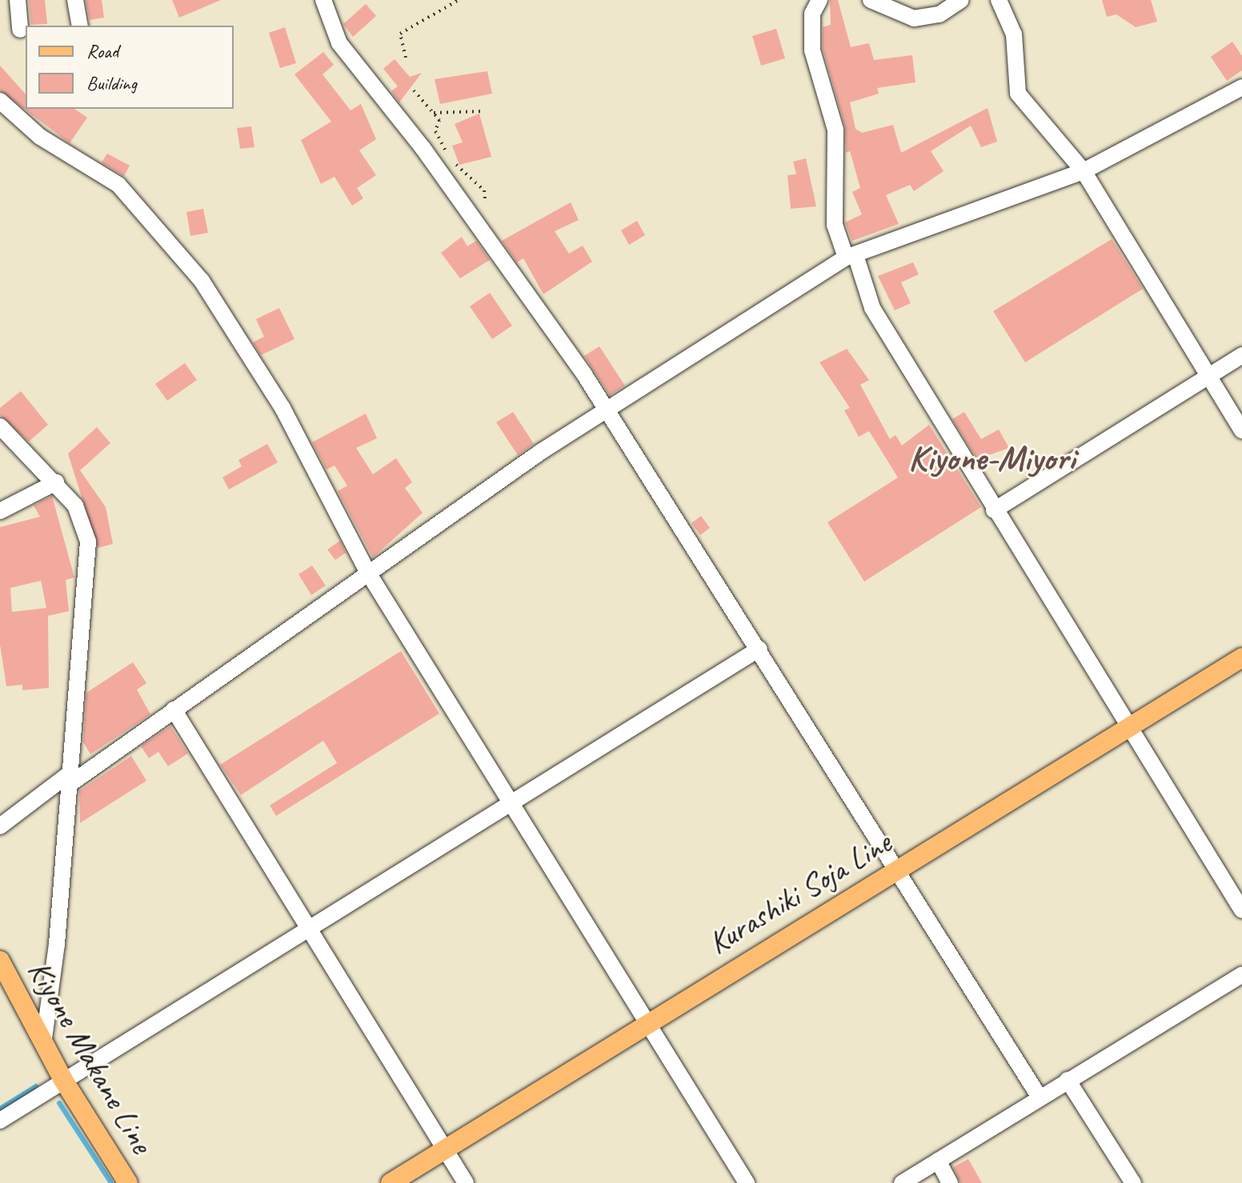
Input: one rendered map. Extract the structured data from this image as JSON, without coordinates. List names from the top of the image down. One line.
{"streets":{"main road":["Kurashiki Soja Line","Kiyone Makane Line"]},"districts":["Kiyone-Miyori"],"legend":["Road","Building"]}
